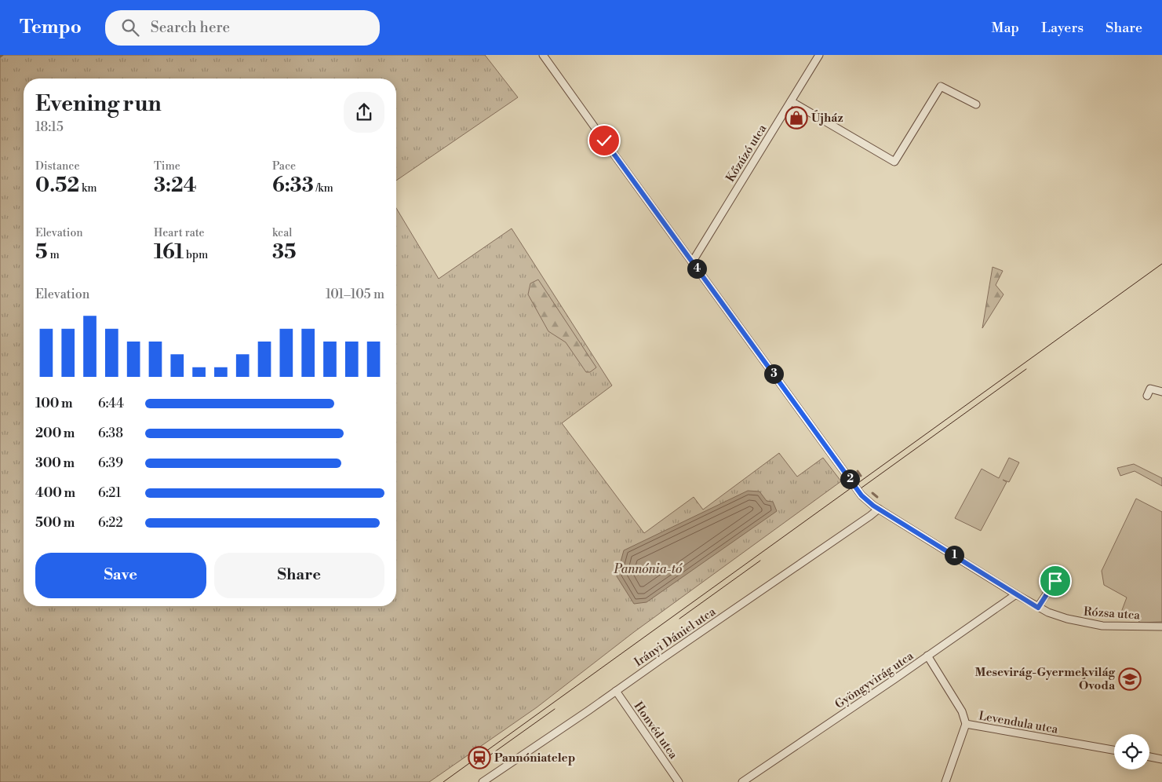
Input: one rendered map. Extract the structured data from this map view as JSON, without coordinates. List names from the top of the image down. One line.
{"streets":{"street":["Kőzúzó utca","Rózsa utca","Irányi Dániel utca","Gyöngyvirág utca","Levendula utca","Honvéd utca"]},"crossings":[["Kőzúzó utca","Rózsa utca"],["Rózsa utca","Irányi Dániel utca"],["Rózsa utca","Gyöngyvirág utca"],["Irányi Dániel utca","Honvéd utca"],["Gyöngyvirág utca","Levendula utca"]],"water":["Pannónia-tó"],"places":{"shop":["Újház"],"school or university":["Mesevirág-Gyermekvilág Óvoda"],"station":["Pannóniatelep"]},"page":{"header":"Tempo","search":"Search here","nav":["Map","Layers","Share"],"heading":["Evening run","18:15"],"stats":[["Distance","0.52 km"],["Time","3:24"],["Pace","6:33 /km"],["Elevation","5 m"],["Heart rate","161 bpm"],["kcal","35"]],"pins":["4","3","2","1"],"chart":["Elevation","101–105 m"],"list":[{"name":"100 m","note":"6:44"},{"name":"200 m","note":"6:38"},{"name":"300 m","note":"6:39"},{"name":"400 m","note":"6:21"},{"name":"500 m","note":"6:22"}],"buttons":["Save","Share"]}}
